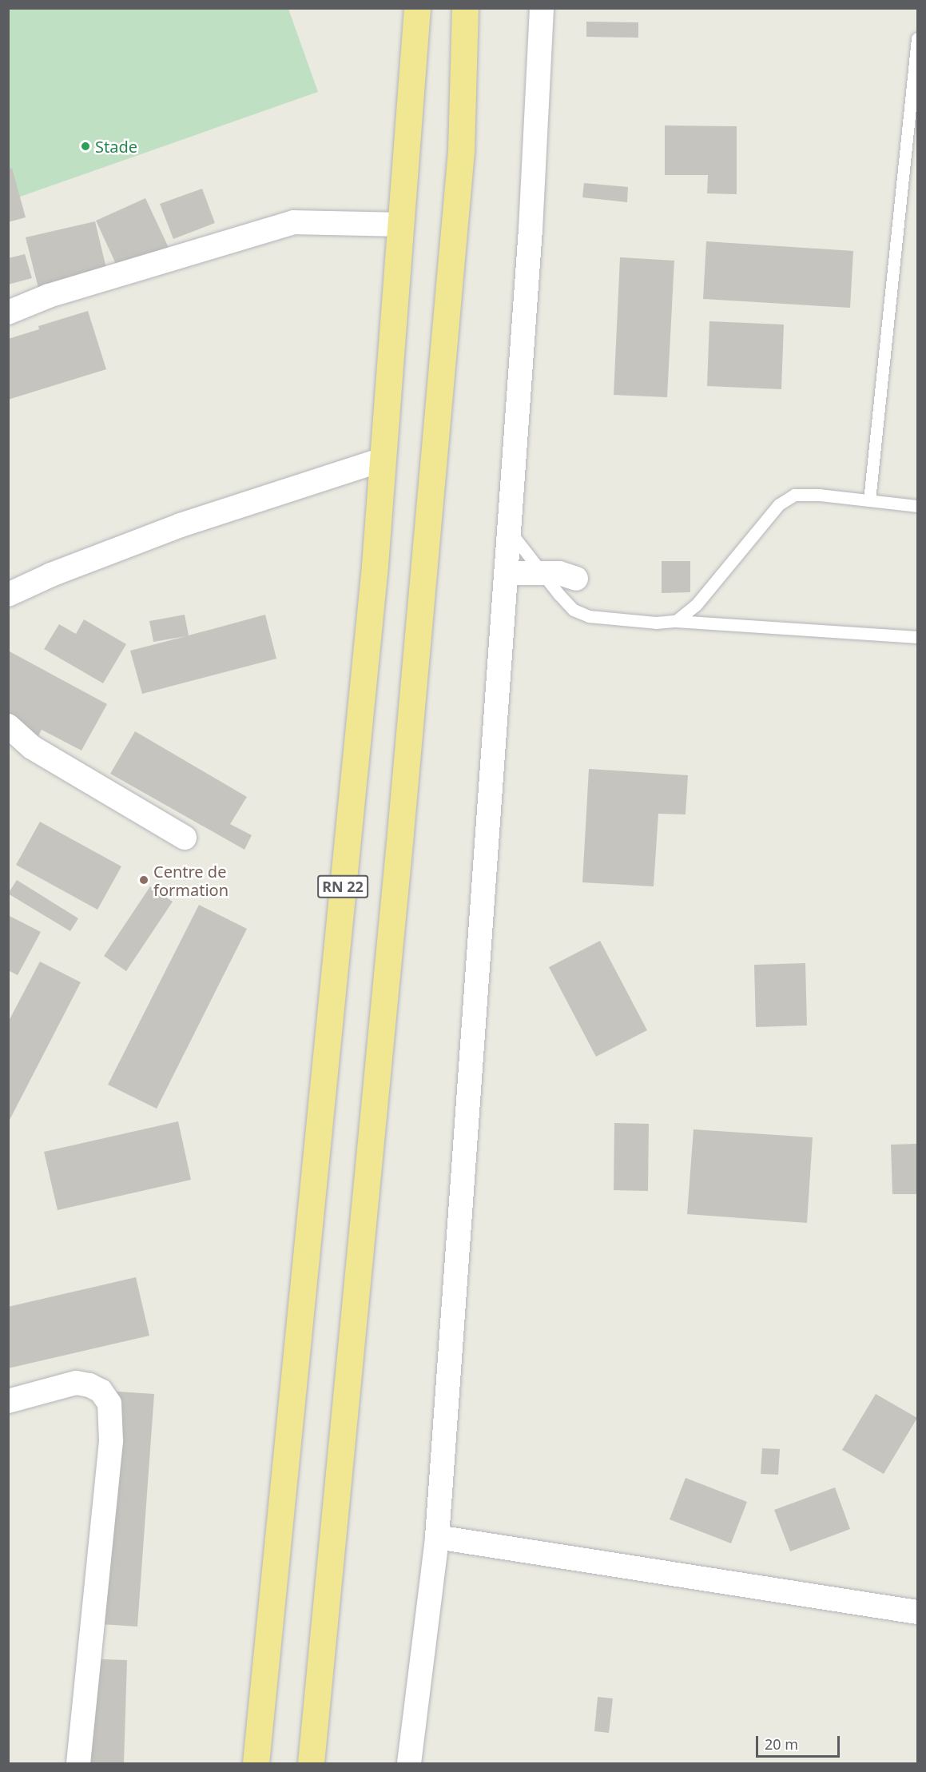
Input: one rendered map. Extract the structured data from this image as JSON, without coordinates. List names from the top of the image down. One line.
{"streets":{"highway":["RN 22"]},"places":["Stade","Centre de formation"],"scale_bar":"20 m"}
